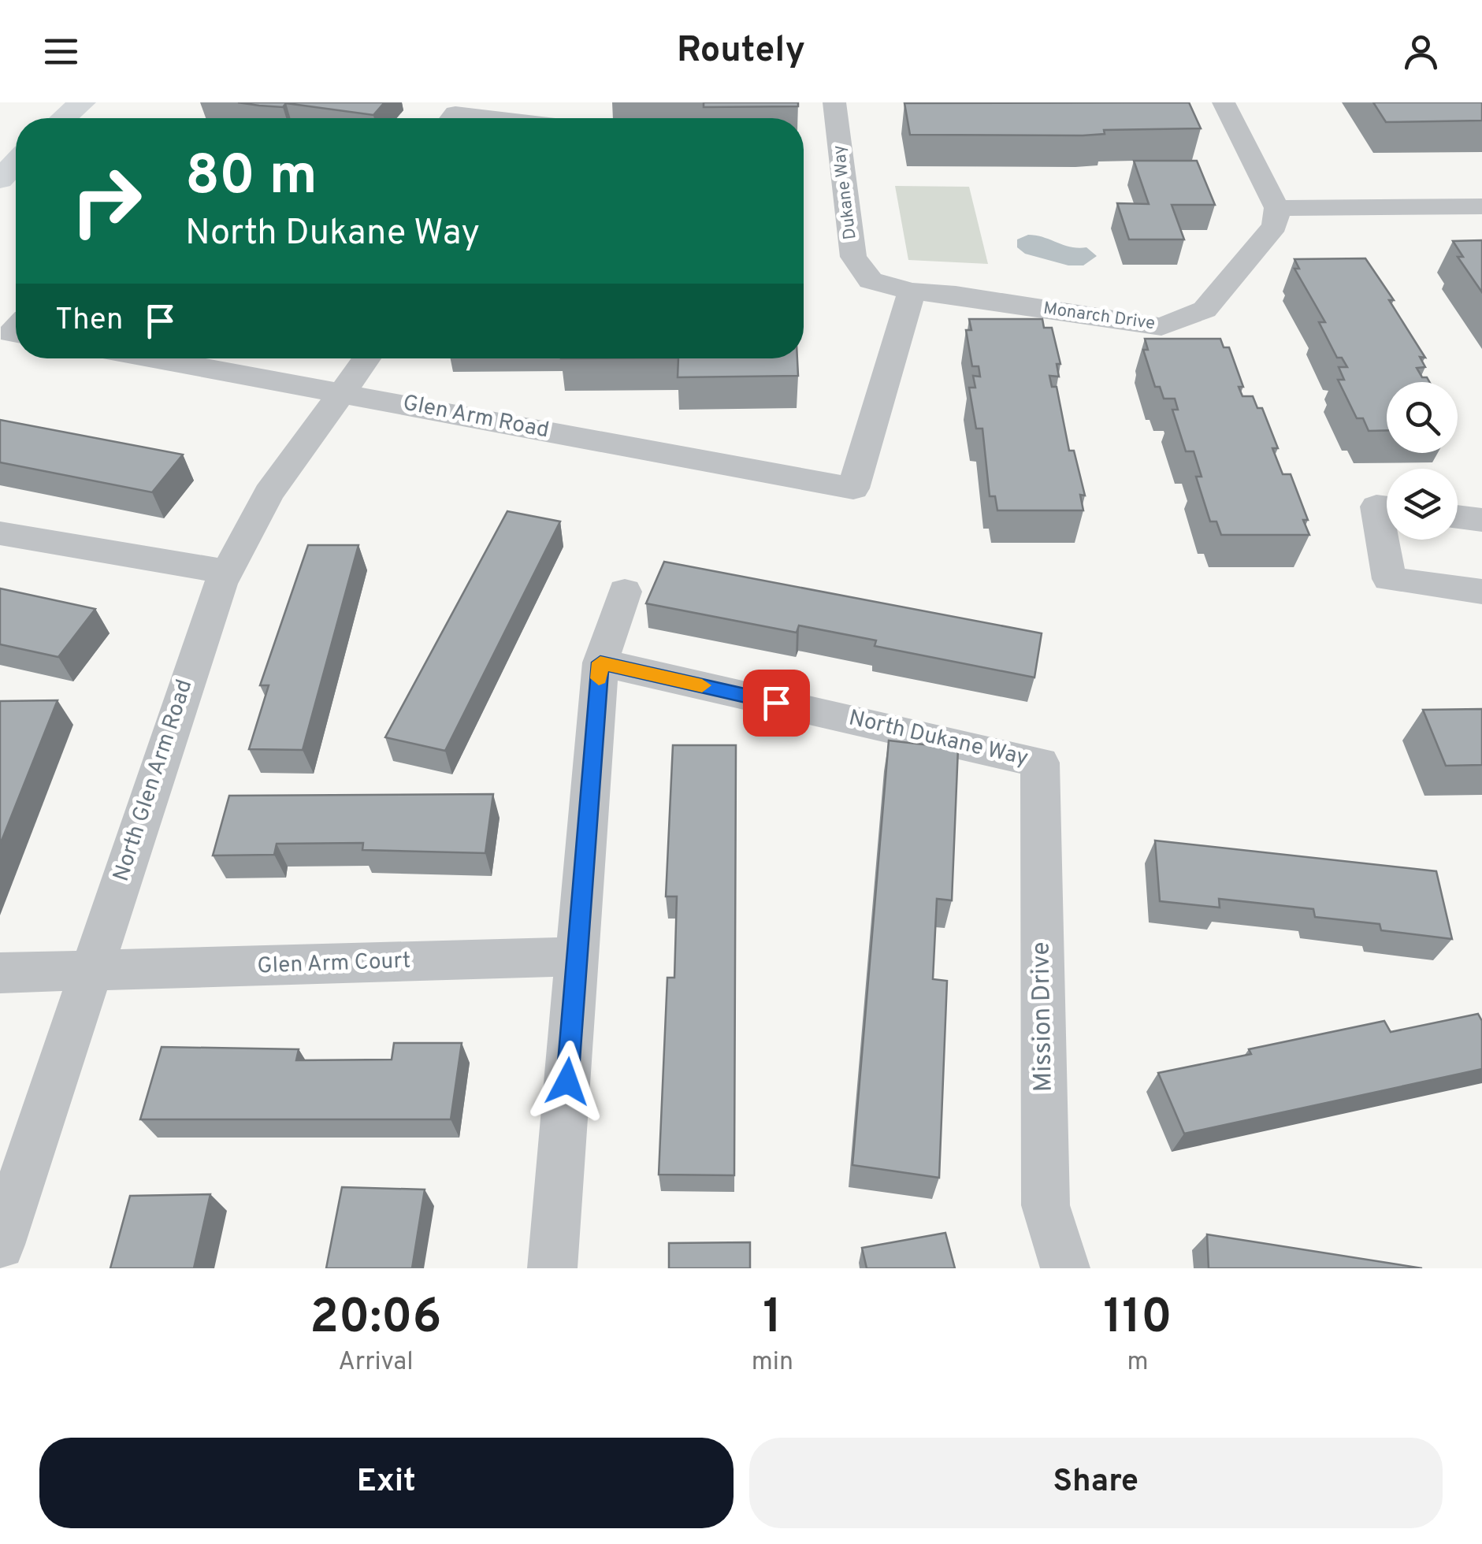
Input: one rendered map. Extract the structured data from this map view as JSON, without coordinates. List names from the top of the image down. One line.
{"streets":{"street":["Dukane Way","Monarch Drive","Glen Arm Road","North Dukane Way","North Glen Arm Road","Glen Arm Court","Mission Drive"]},"crossings":[["Dukane Way","Monarch Drive"],["Dukane Way","Glen Arm Road"],["Monarch Drive","Glen Arm Road"],["Glen Arm Road","North Glen Arm Road"],["North Dukane Way","Mission Drive"],["North Glen Arm Road","Glen Arm Court"]],"page":{"header":"Routely","turn":["80 m","North Dukane Way"],"then":"Then","eta":["20:06","Arrival","1","min","110","m"],"buttons":["Exit","Share"]}}
